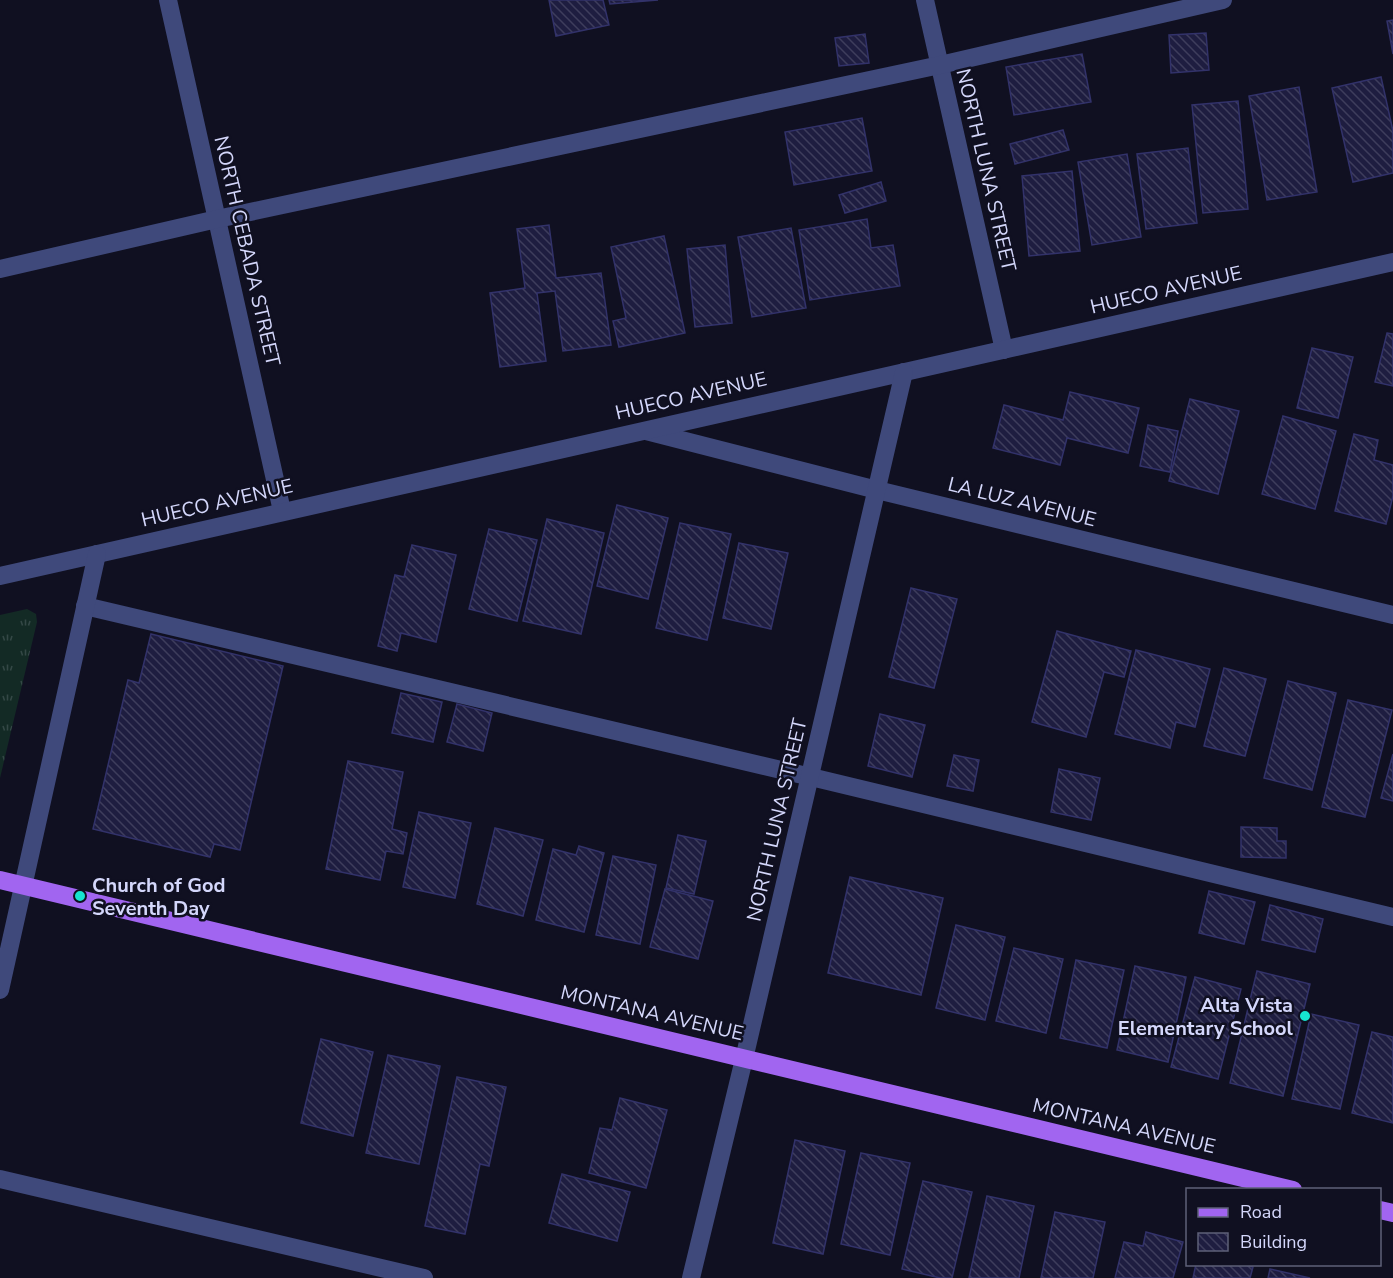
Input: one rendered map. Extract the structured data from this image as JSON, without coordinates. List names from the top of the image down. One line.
{"streets":{"main road":["MONTANA AVENUE"],"street":["NORTH LUNA STREET","NORTH CEBADA STREET","HUECO AVENUE","LA LUZ AVENUE"]},"crossings":[["NORTH LUNA STREET","HUECO AVENUE"],["NORTH LUNA STREET","LA LUZ AVENUE"],["NORTH LUNA STREET","MONTANA AVENUE"],["NORTH CEBADA STREET","HUECO AVENUE"],["HUECO AVENUE","LA LUZ AVENUE"]],"places":["Church of God Seventh Day","Alta Vista Elementary School"],"legend":["Road","Building"]}
